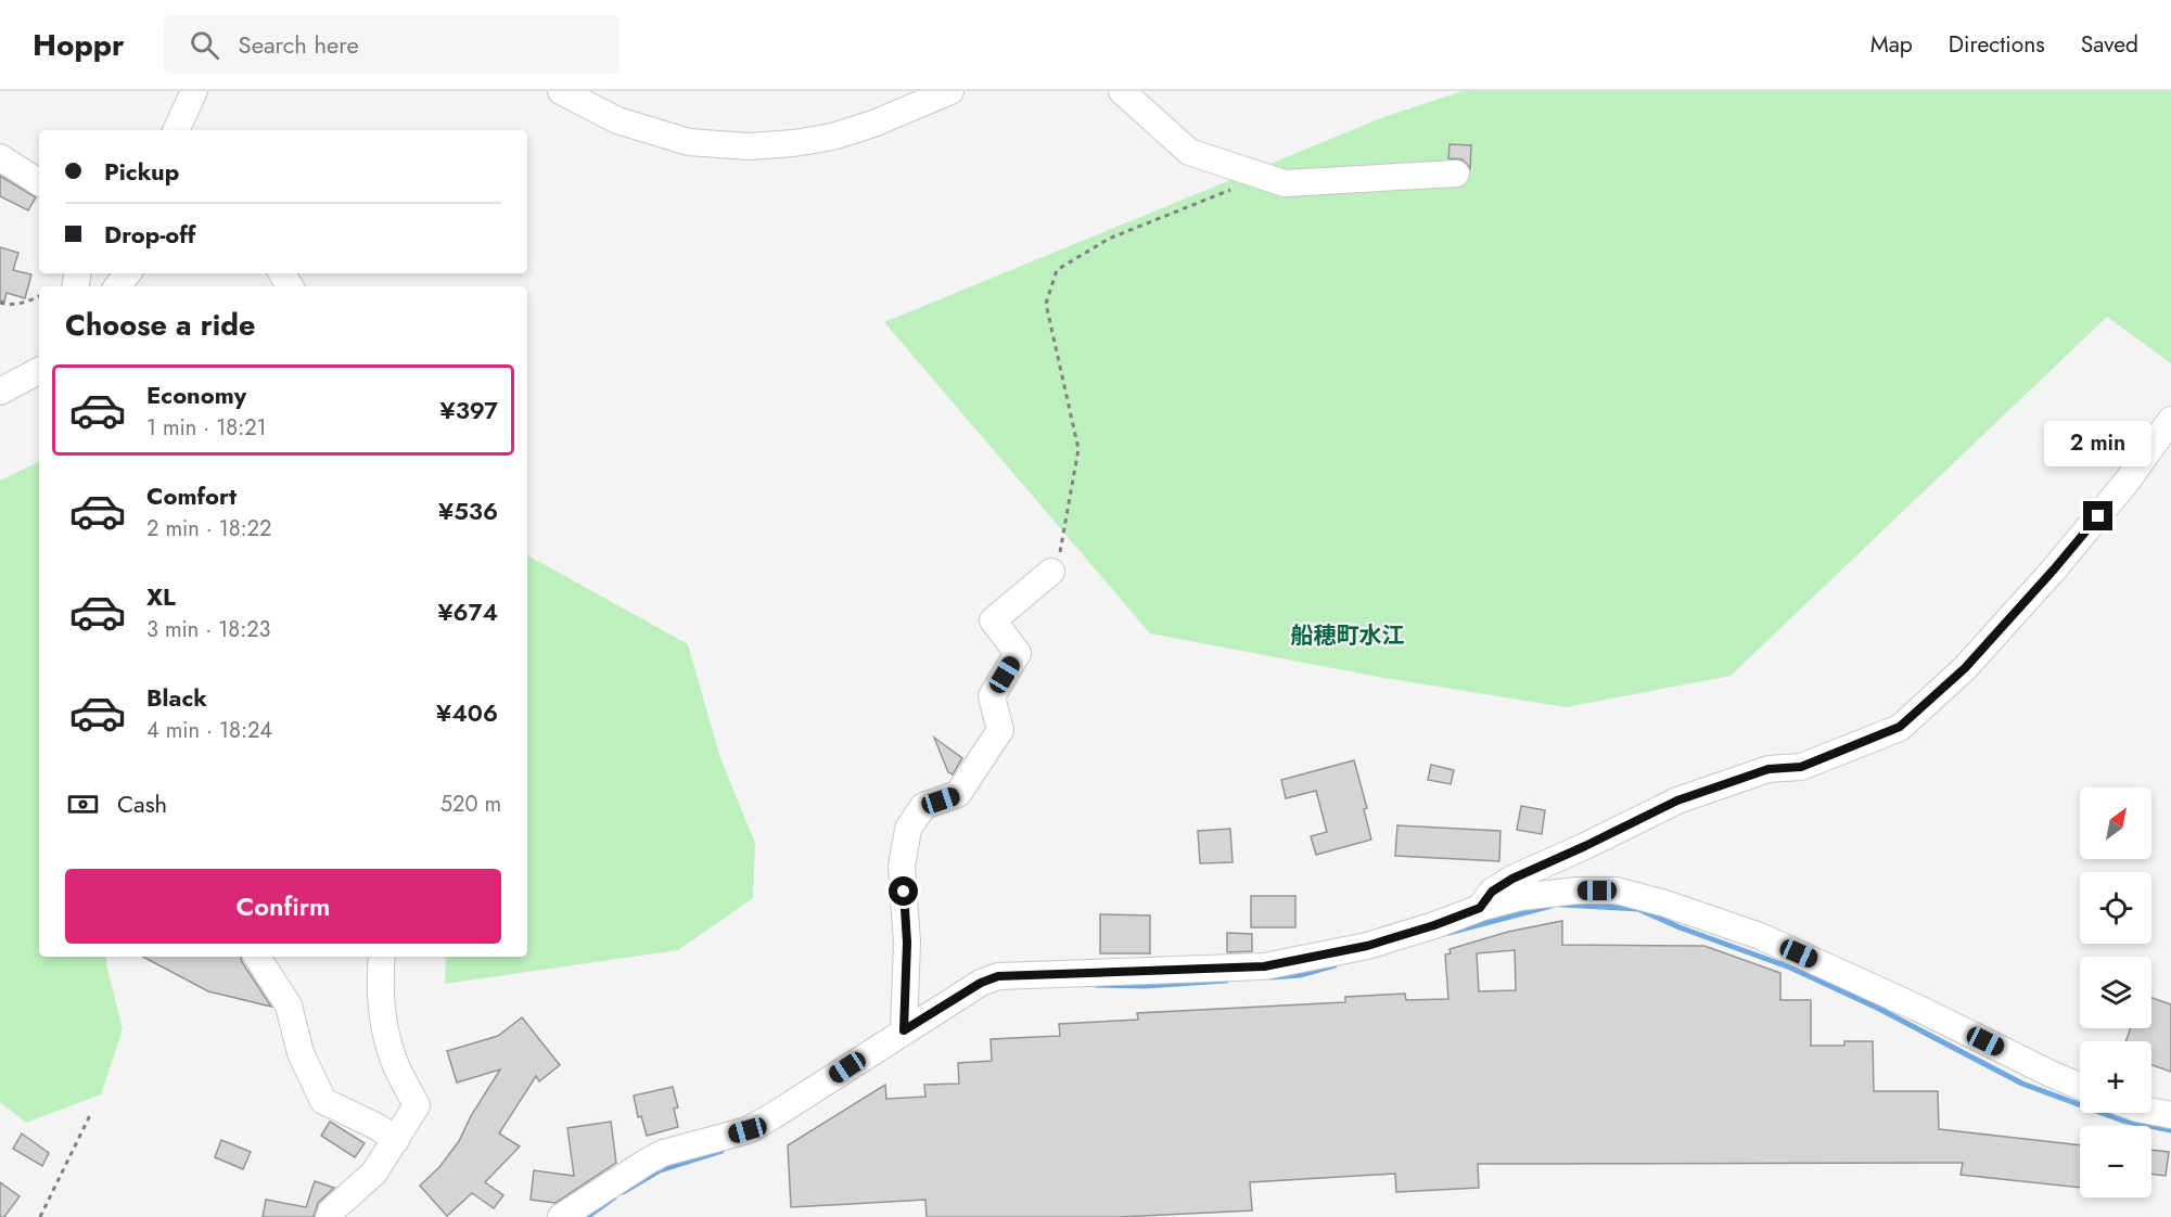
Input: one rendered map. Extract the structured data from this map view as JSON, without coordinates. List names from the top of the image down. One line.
{"districts":["船穂町水江"],"north":"top right","page":{"header":"Hoppr","search":"Search here","nav":["Map","Directions","Saved"],"banner":["Pickup","Drop-off"],"heading":"Choose a ride","list":[{"name":"Economy","note":"1 min · 18:21","value":"¥397"},{"name":"Comfort","note":"2 min · 18:22","value":"¥536"},{"name":"XL","note":"3 min · 18:23","value":"¥674"},{"name":"Black","note":"4 min · 18:24","value":"¥406"}],"bubble":"2 min","pay":["Cash","520 m"],"map_buttons":["+","−"],"buttons":"Confirm"}}
